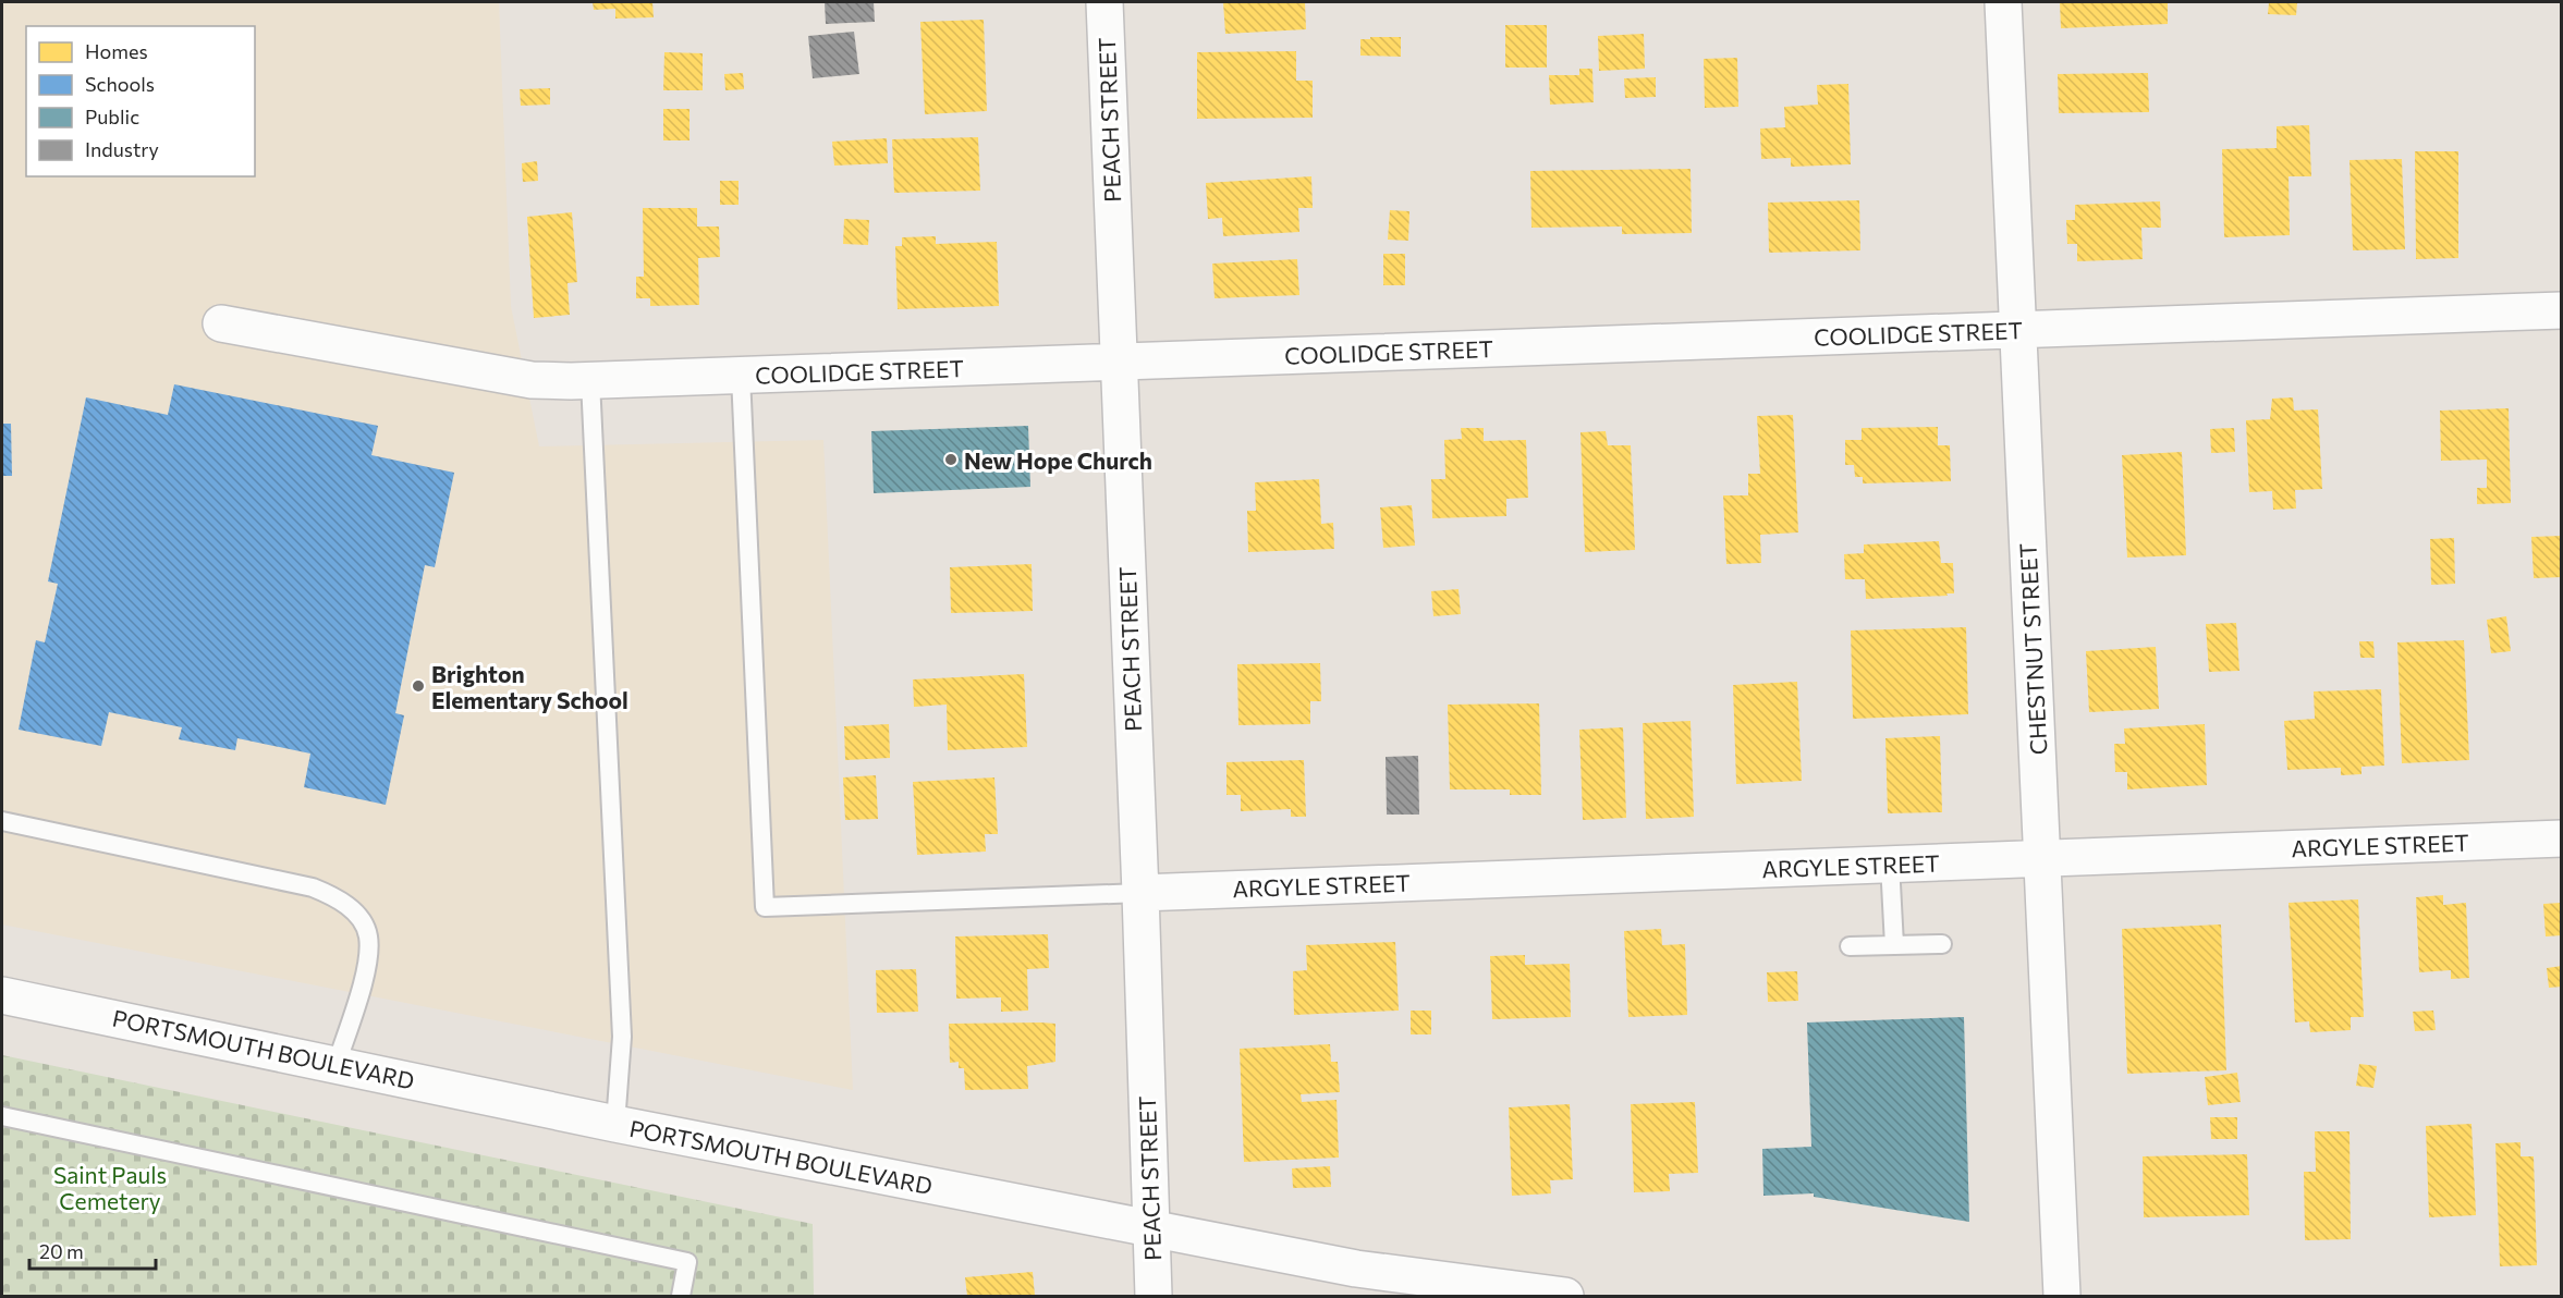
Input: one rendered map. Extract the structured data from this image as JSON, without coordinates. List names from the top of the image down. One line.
{"streets":{"street":["PEACH STREET","COOLIDGE STREET","CHESTNUT STREET","ARGYLE STREET","PORTSMOUTH BOULEVARD"]},"crossings":[["PEACH STREET","COOLIDGE STREET"],["PEACH STREET","ARGYLE STREET"],["PEACH STREET","PORTSMOUTH BOULEVARD"],["COOLIDGE STREET","CHESTNUT STREET"],["CHESTNUT STREET","ARGYLE STREET"]],"parks":["Saint Pauls Cemetery"],"places":["New Hope Church","Brighton Elementary School"],"legend":["Homes","Schools","Public","Industry"],"scale_bar":"20 m"}
